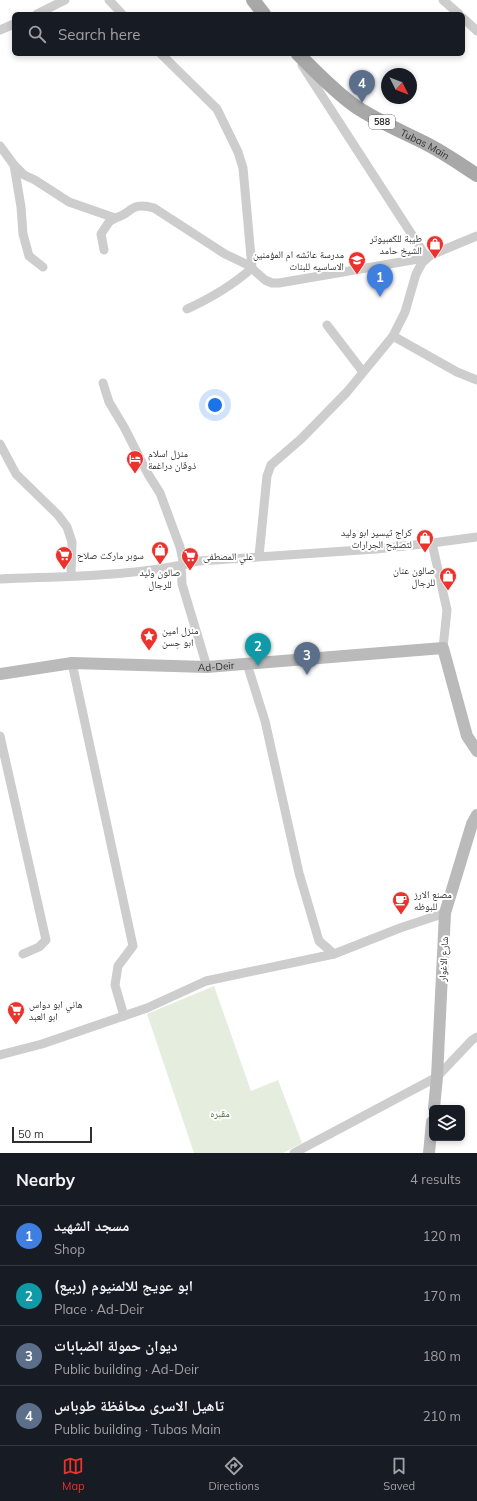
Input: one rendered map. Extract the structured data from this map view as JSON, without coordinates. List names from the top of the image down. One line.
{"streets":{"main road":["588","Tubas Main"],"street":["Ad-Deir","شارع الاغوار"]},"parks":["مقبره"],"places":{"shop":["طيبة للكمبيوتر الشيخ حامد","كراج تيسير ابو وليد لتصليح الجرارات","صالون وليد للرجال","صالون عنان للرجال"],"school or university":["مدرسة عائشه ام المؤمنين الاساسيه للبنات"],"hotel":["منزل اسلام ذوقان دراغمة"],"supermarket":["سوبر ماركت صلاح","علي المصطفى","هاني ابو دواس ابو العبد"],"place":["منزل امين ابو حِسن"],"cafe":["مصنع الارز للبوظه"]},"scale_bar":"50 m","north":"bottom right","page":{"search":"Search here","pins":["4","1","2","3"],"scale":"50 m","heading":["Nearby","4 results"],"list":[{"mark":"1","name":"مسجد الشهيد","note":"Shop","value":"120 m"},{"mark":"2","name":"ابو عويج للالمنيوم (ربيع)","note":"Place · Ad-Deir","value":"170 m"},{"mark":"3","name":"ديوان حمولة الضبابات","note":"Public building · Ad-Deir","value":"180 m"},{"mark":"4","name":"تاهيل الاسرى محافظة طوباس","note":"Public building · Tubas Main","value":"210 m"}],"nav":["Map","Directions","Saved"]}}
